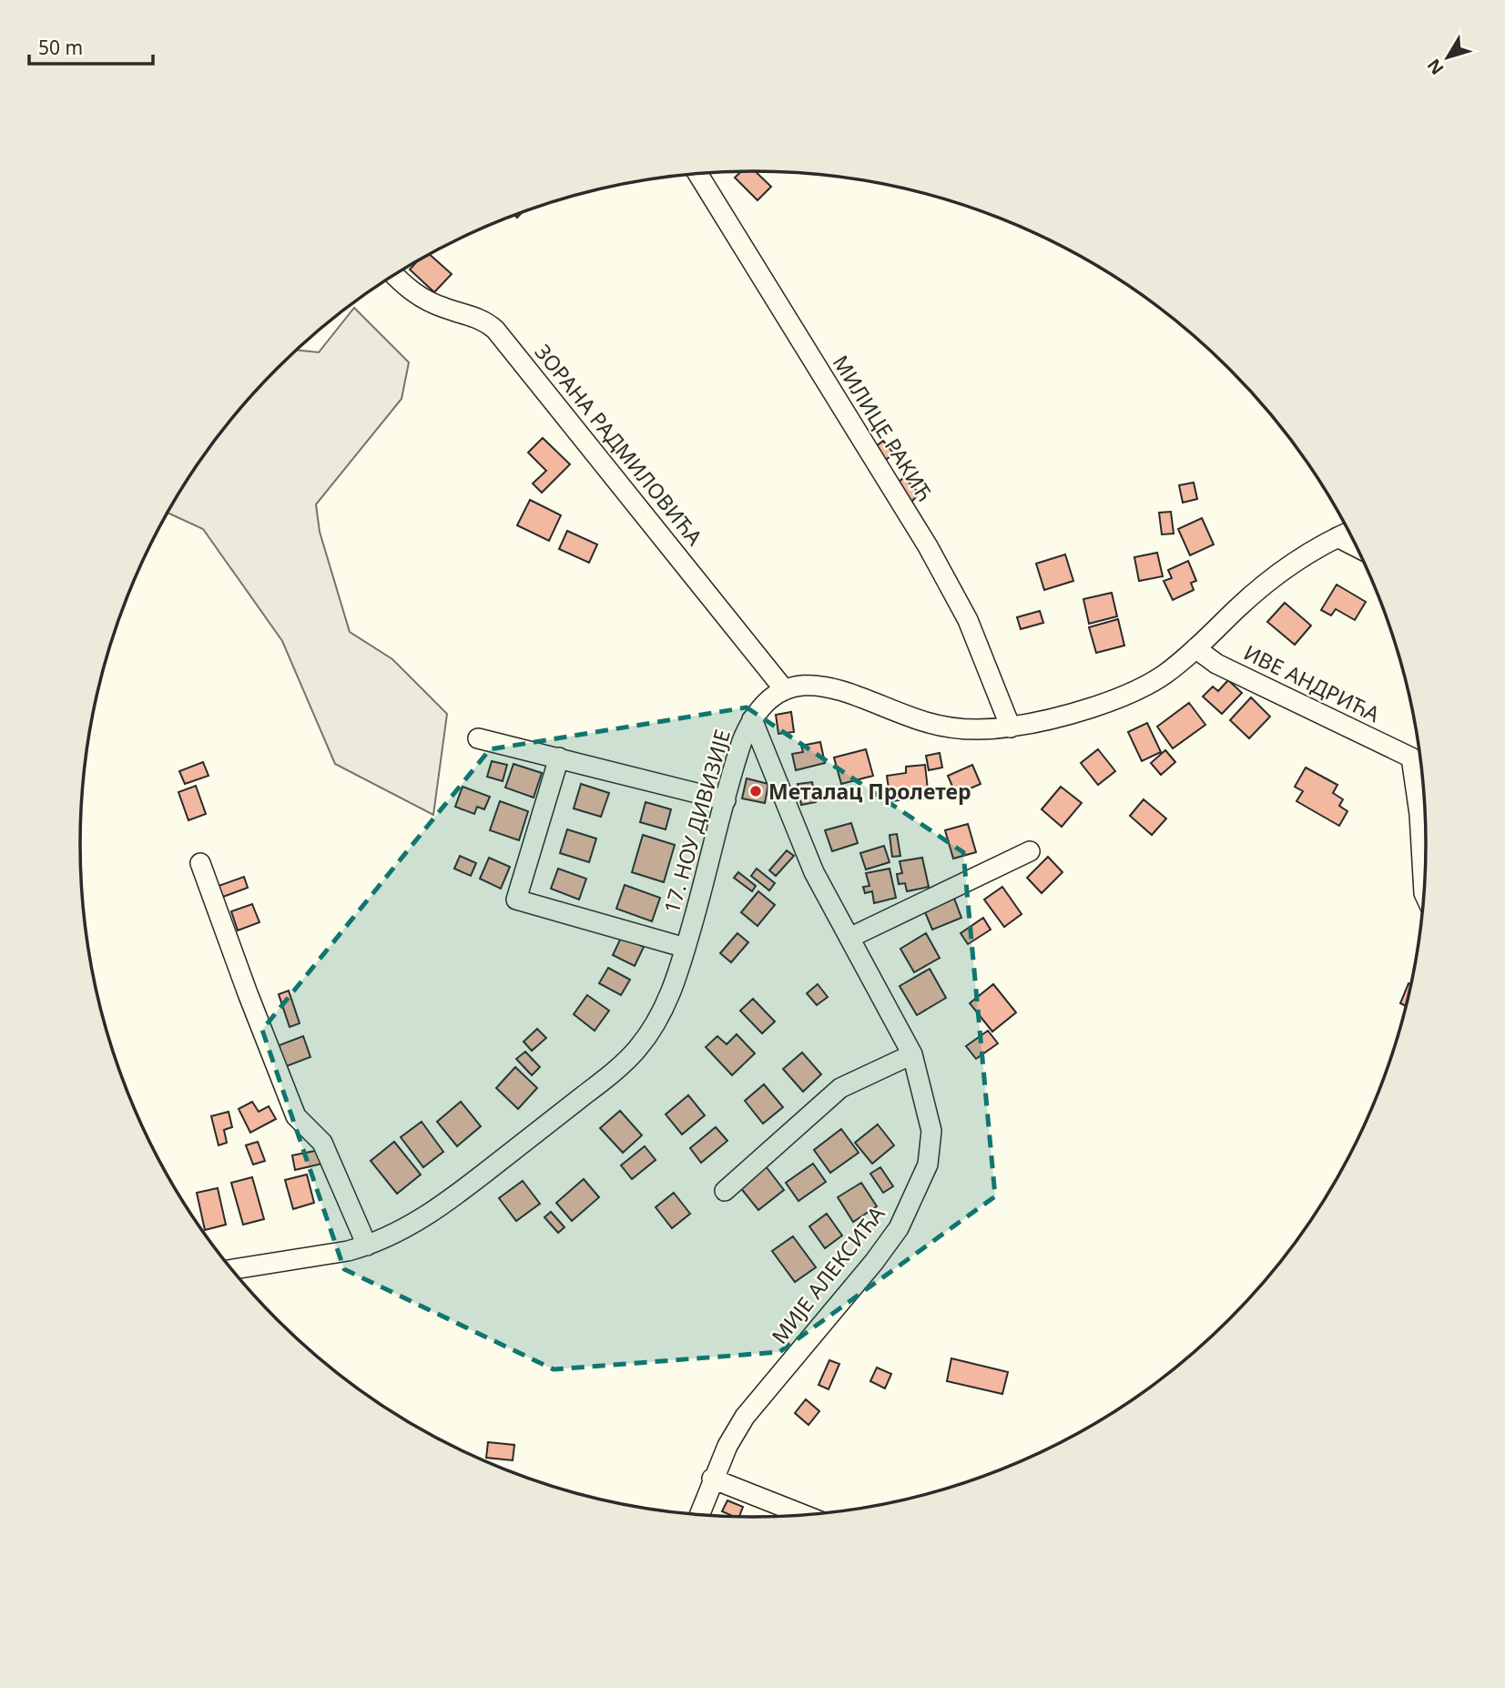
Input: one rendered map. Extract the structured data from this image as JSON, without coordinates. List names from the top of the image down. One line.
{"streets":{"street":["МИЛИЦЕ РАКИЋ","ЗОРАНА РАДМИЛОВИЋА","ИВЕ АНДРИЋА","17. НОУ ДИВИЗИЈЕ","МИЈЕ АЛЕКСИЋА"]},"crossings":[["МИЛИЦЕ РАКИЋ","17. НОУ ДИВИЗИЈЕ"],["ЗОРАНА РАДМИЛОВИЋА","17. НОУ ДИВИЗИЈЕ"],["ИВЕ АНДРИЋА","17. НОУ ДИВИЗИЈЕ"],["17. НОУ ДИВИЗИЈЕ","МИЈЕ АЛЕКСИЋА"]],"places":["Металац Пролетер"],"scale_bar":"50 m","north":"bottom left"}
